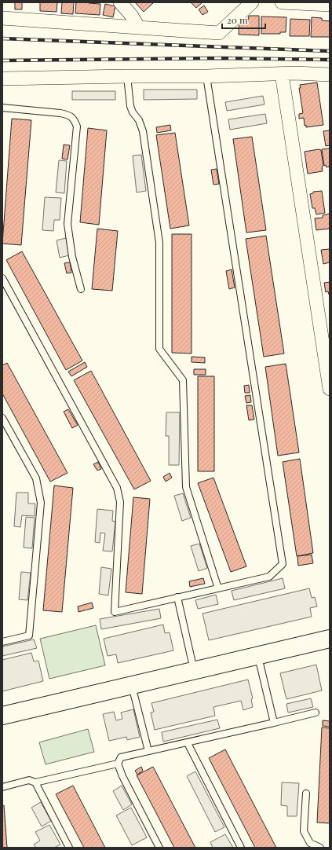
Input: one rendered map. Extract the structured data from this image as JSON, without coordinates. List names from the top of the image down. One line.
{"scale_bar":"20 m"}
